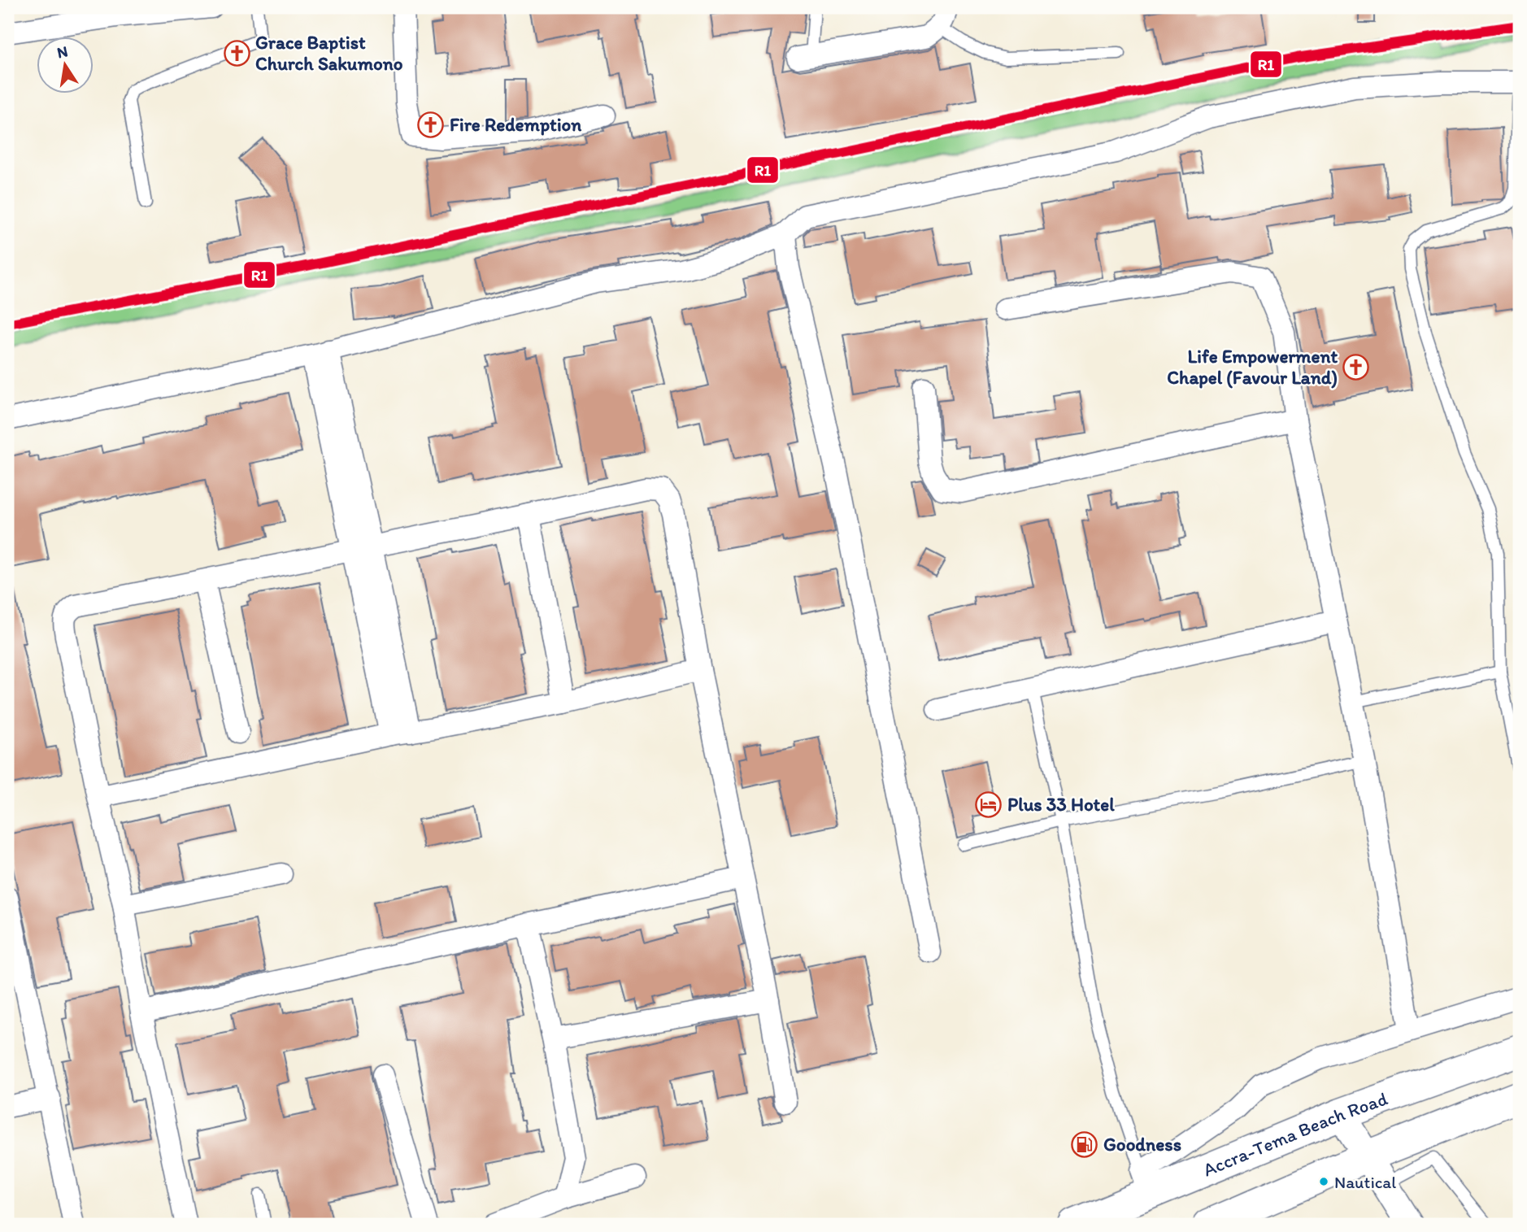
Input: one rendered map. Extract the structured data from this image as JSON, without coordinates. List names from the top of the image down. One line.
{"streets":{"main road":["Accra-Tema Beach Road"]},"places":{"church":["Grace Baptist Church Sakumono","Fire Redemption","Life Empowerment Chapel (Favour Land)"],"hotel":["Plus 33 Hotel"],"fuel station":["Goodness"],"other":["Nautical"]},"lines":["transit line R1"],"north":"top"}
